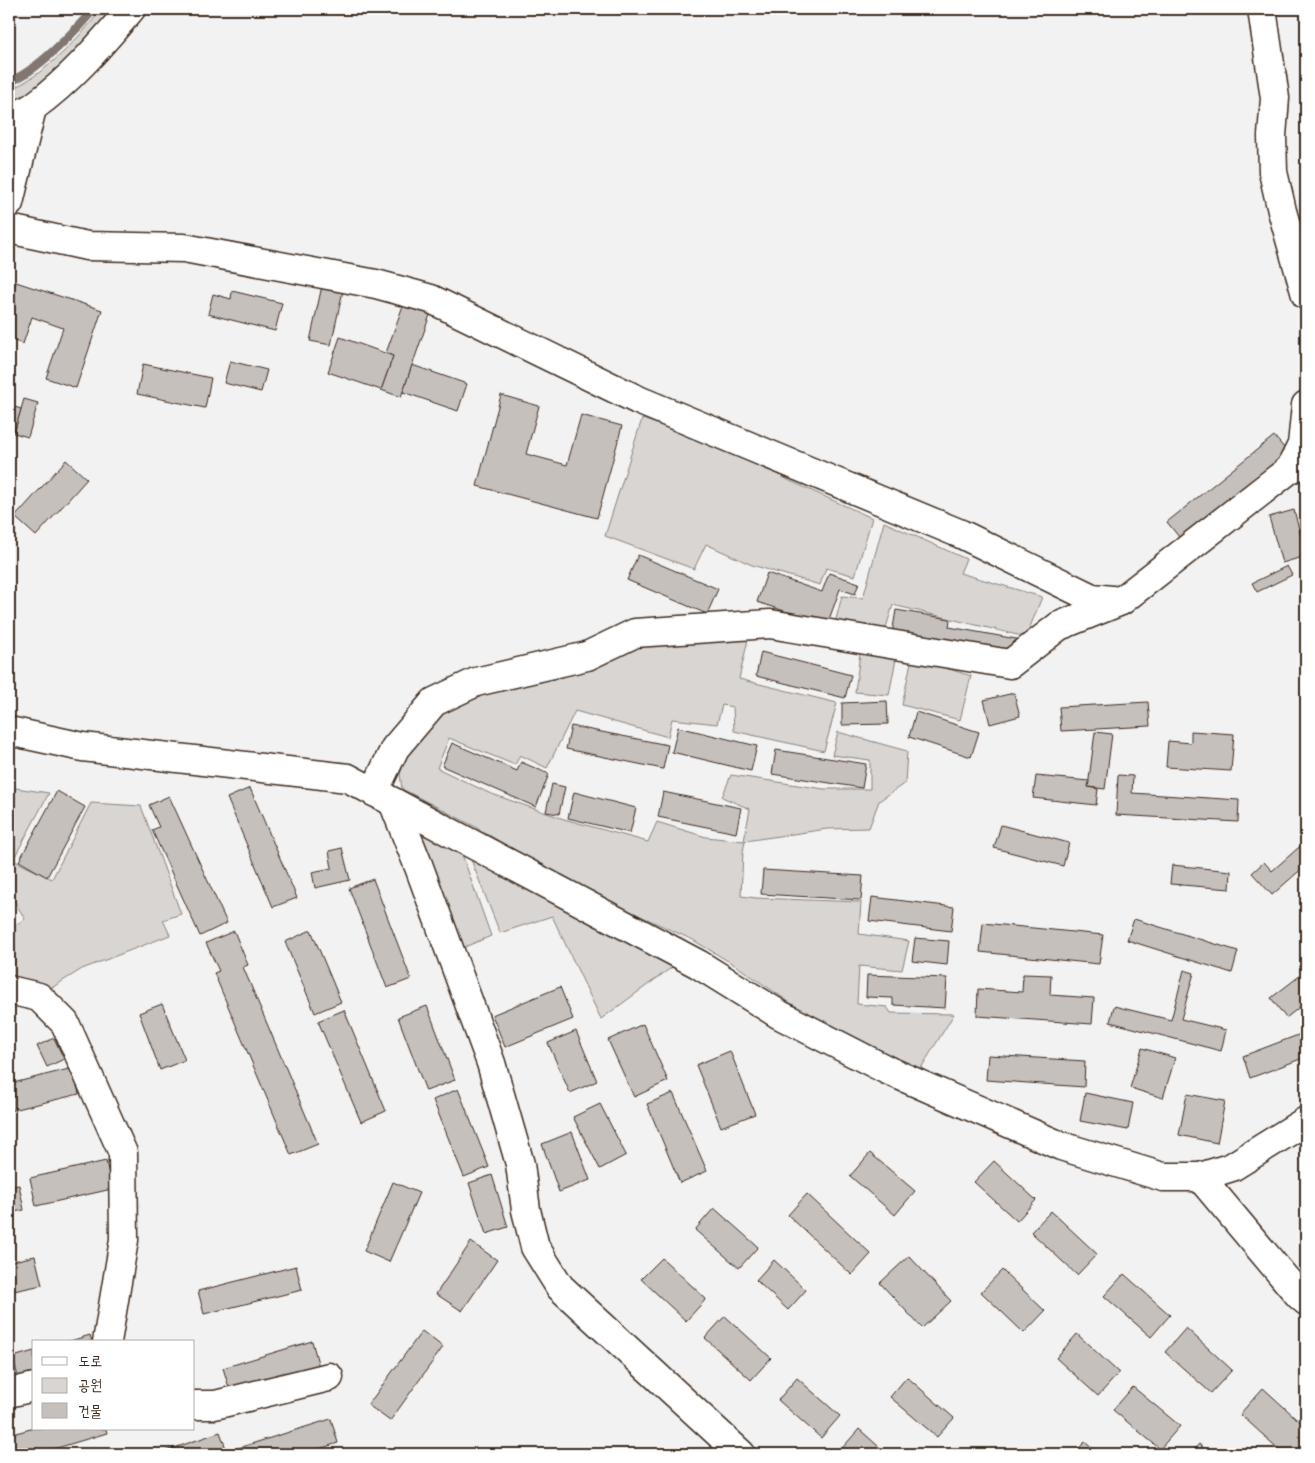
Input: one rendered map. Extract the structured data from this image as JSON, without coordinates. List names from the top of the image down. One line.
{"legend":["도로","공원","건물"]}
